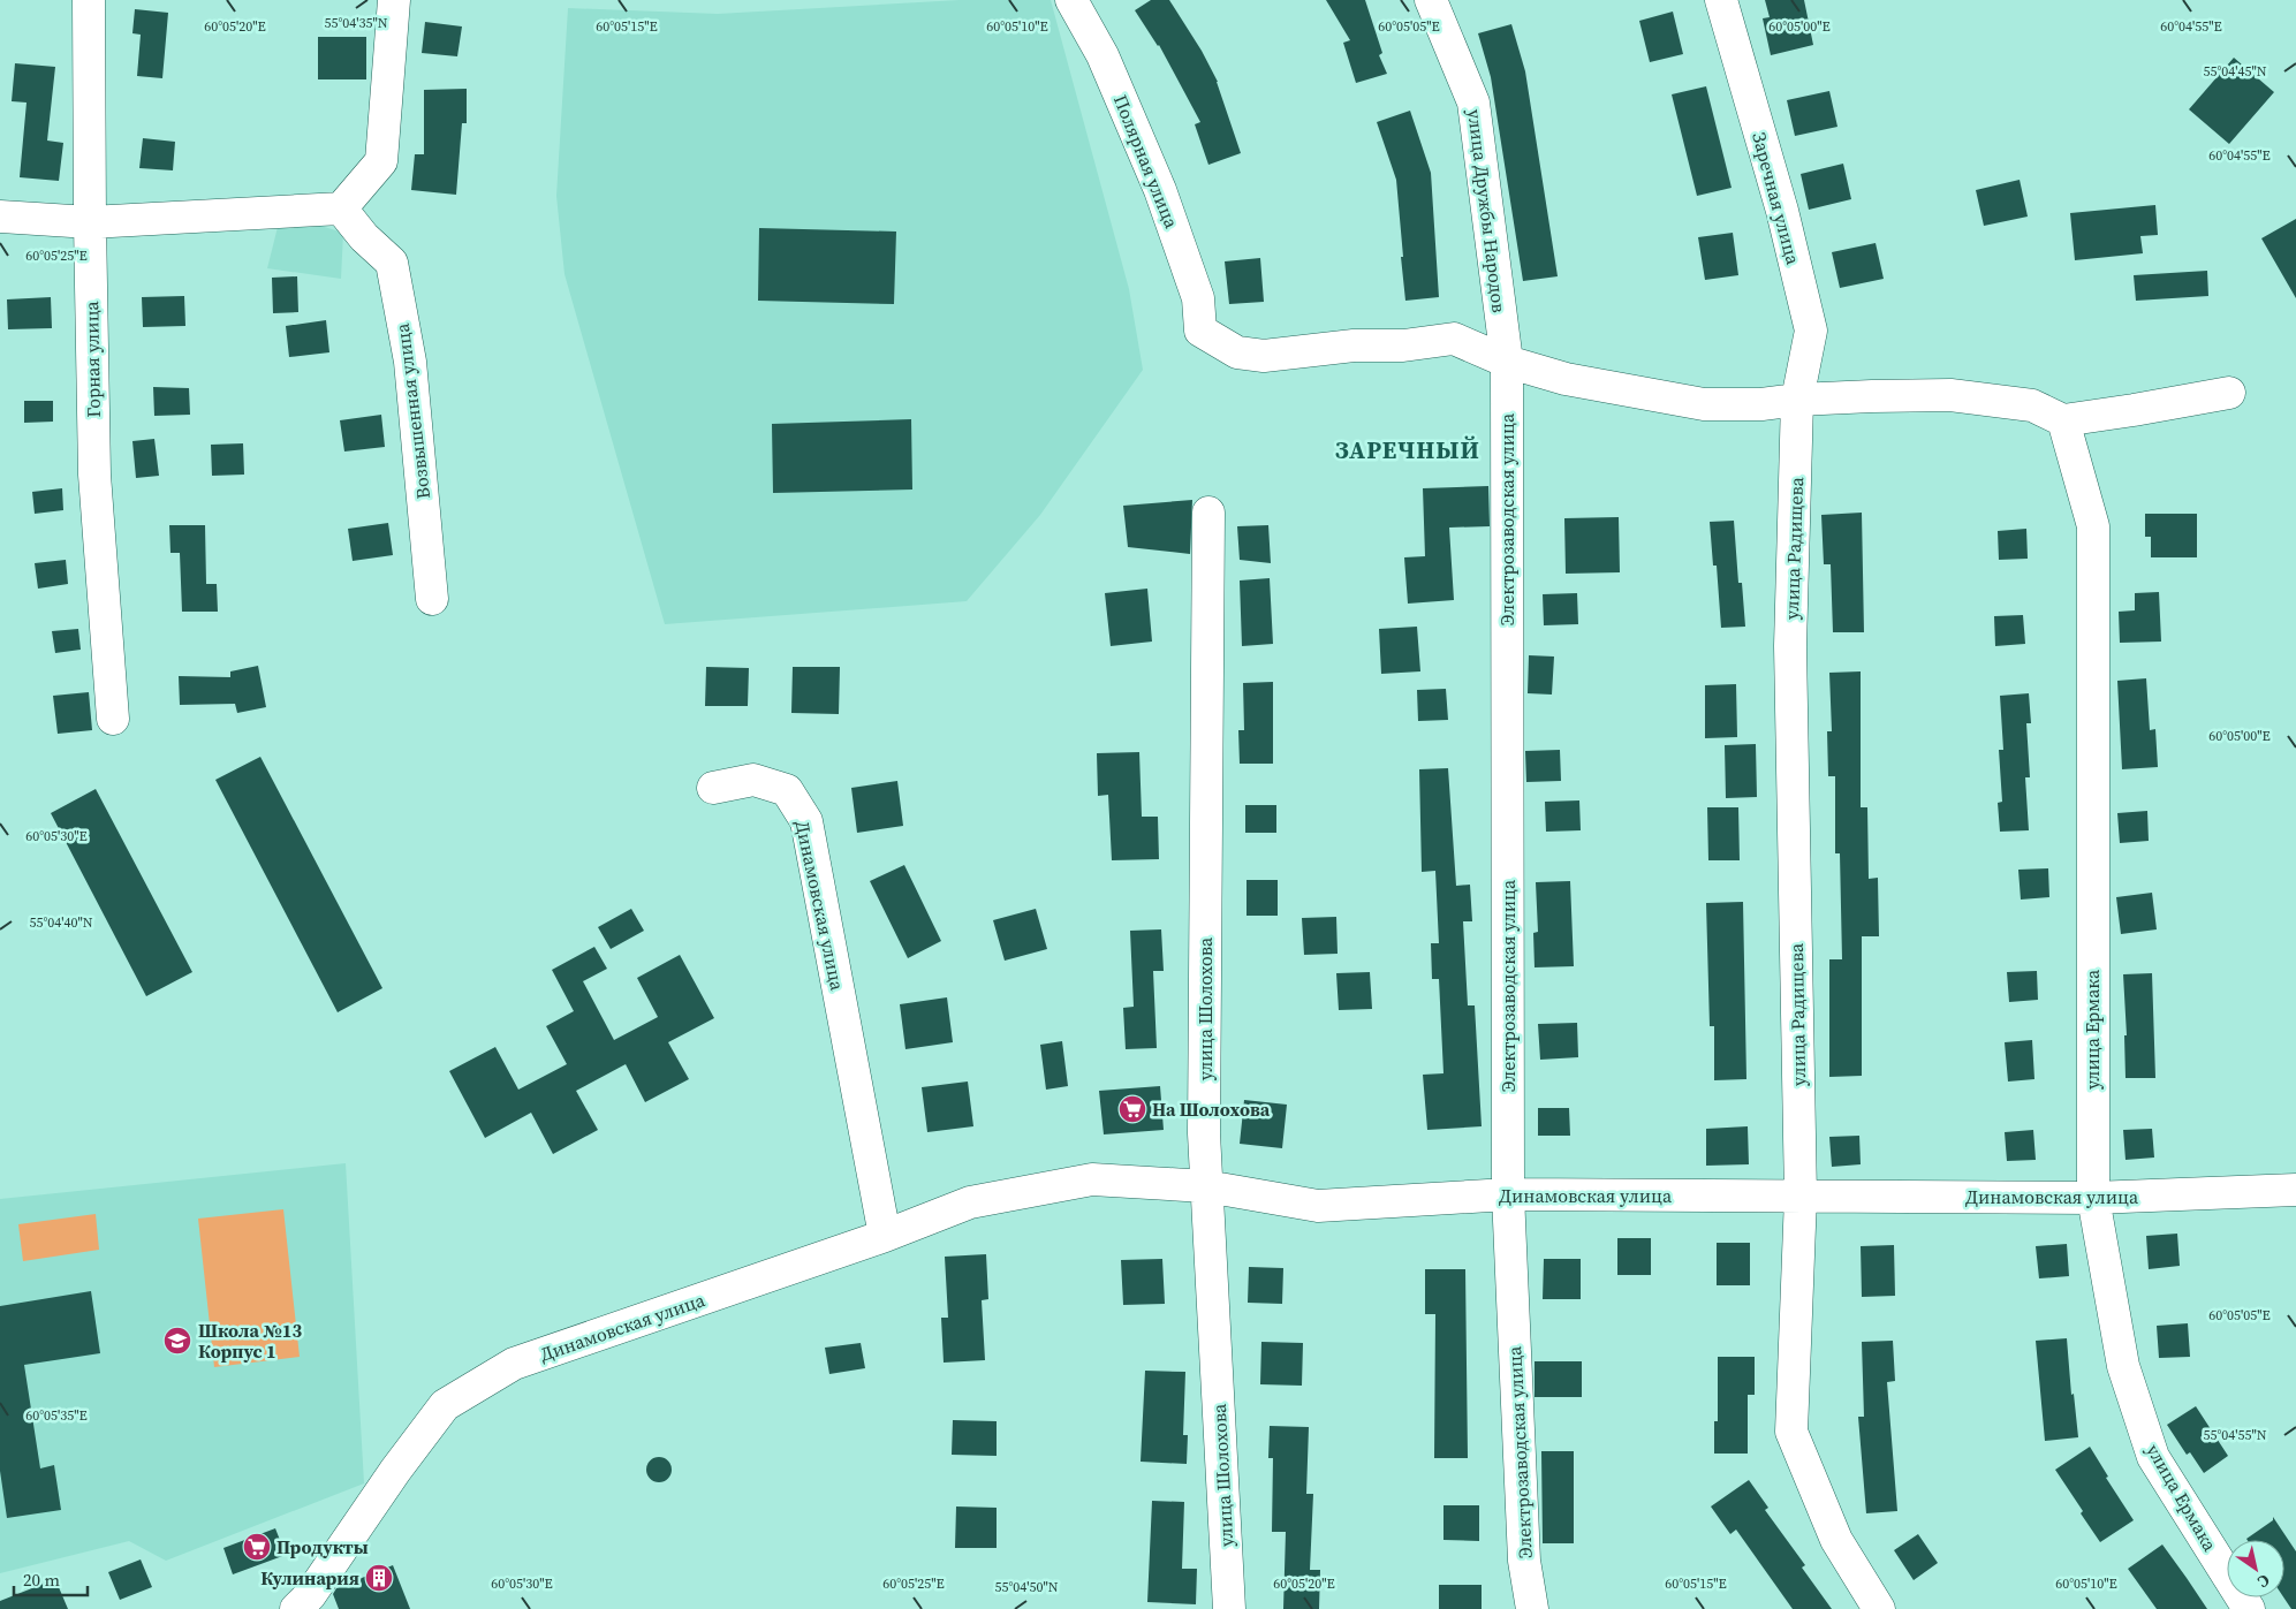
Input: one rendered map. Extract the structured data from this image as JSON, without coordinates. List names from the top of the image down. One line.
{"streets":{"street":["Полярная улица","Заречная улица","улица Дружбы Народов","Горная улица","Возвышенная улица","Электрозаводская улица","улица Радищева","Динамовская улица","улица Шолохова","улица Ермака"]},"crossings":[["Полярная улица","улица Дружбы Народов"],["Полярная улица","Электрозаводская улица"],["Заречная улица","улица Радищева"],["улица Дружбы Народов","Электрозаводская улица"],["Электрозаводская улица","Динамовская улица"],["улица Радищева","Динамовская улица"],["Динамовская улица","улица Шолохова"],["Динамовская улица","улица Ермака"]],"districts":["ЗАРЕЧНЫЙ"],"places":{"supermarket":["На Шолохова","Продукты"],"school or university":["Школа №13 Корпус 1"],"building":["Кулинария"]},"scale_bar":"20 m","north":"bottom right","coordinates":["55°04'35\"N","60°04'55\"E","60°05'15\"E","60°05'10\"E","60°05'00\"E","60°05'20\"E","60°05'05\"E","55°04'45\"N","60°05'25\"E","60°05'30\"E","55°04'40\"N","60°05'35\"E","55°04'55\"N","55°04'50\"N"]}
